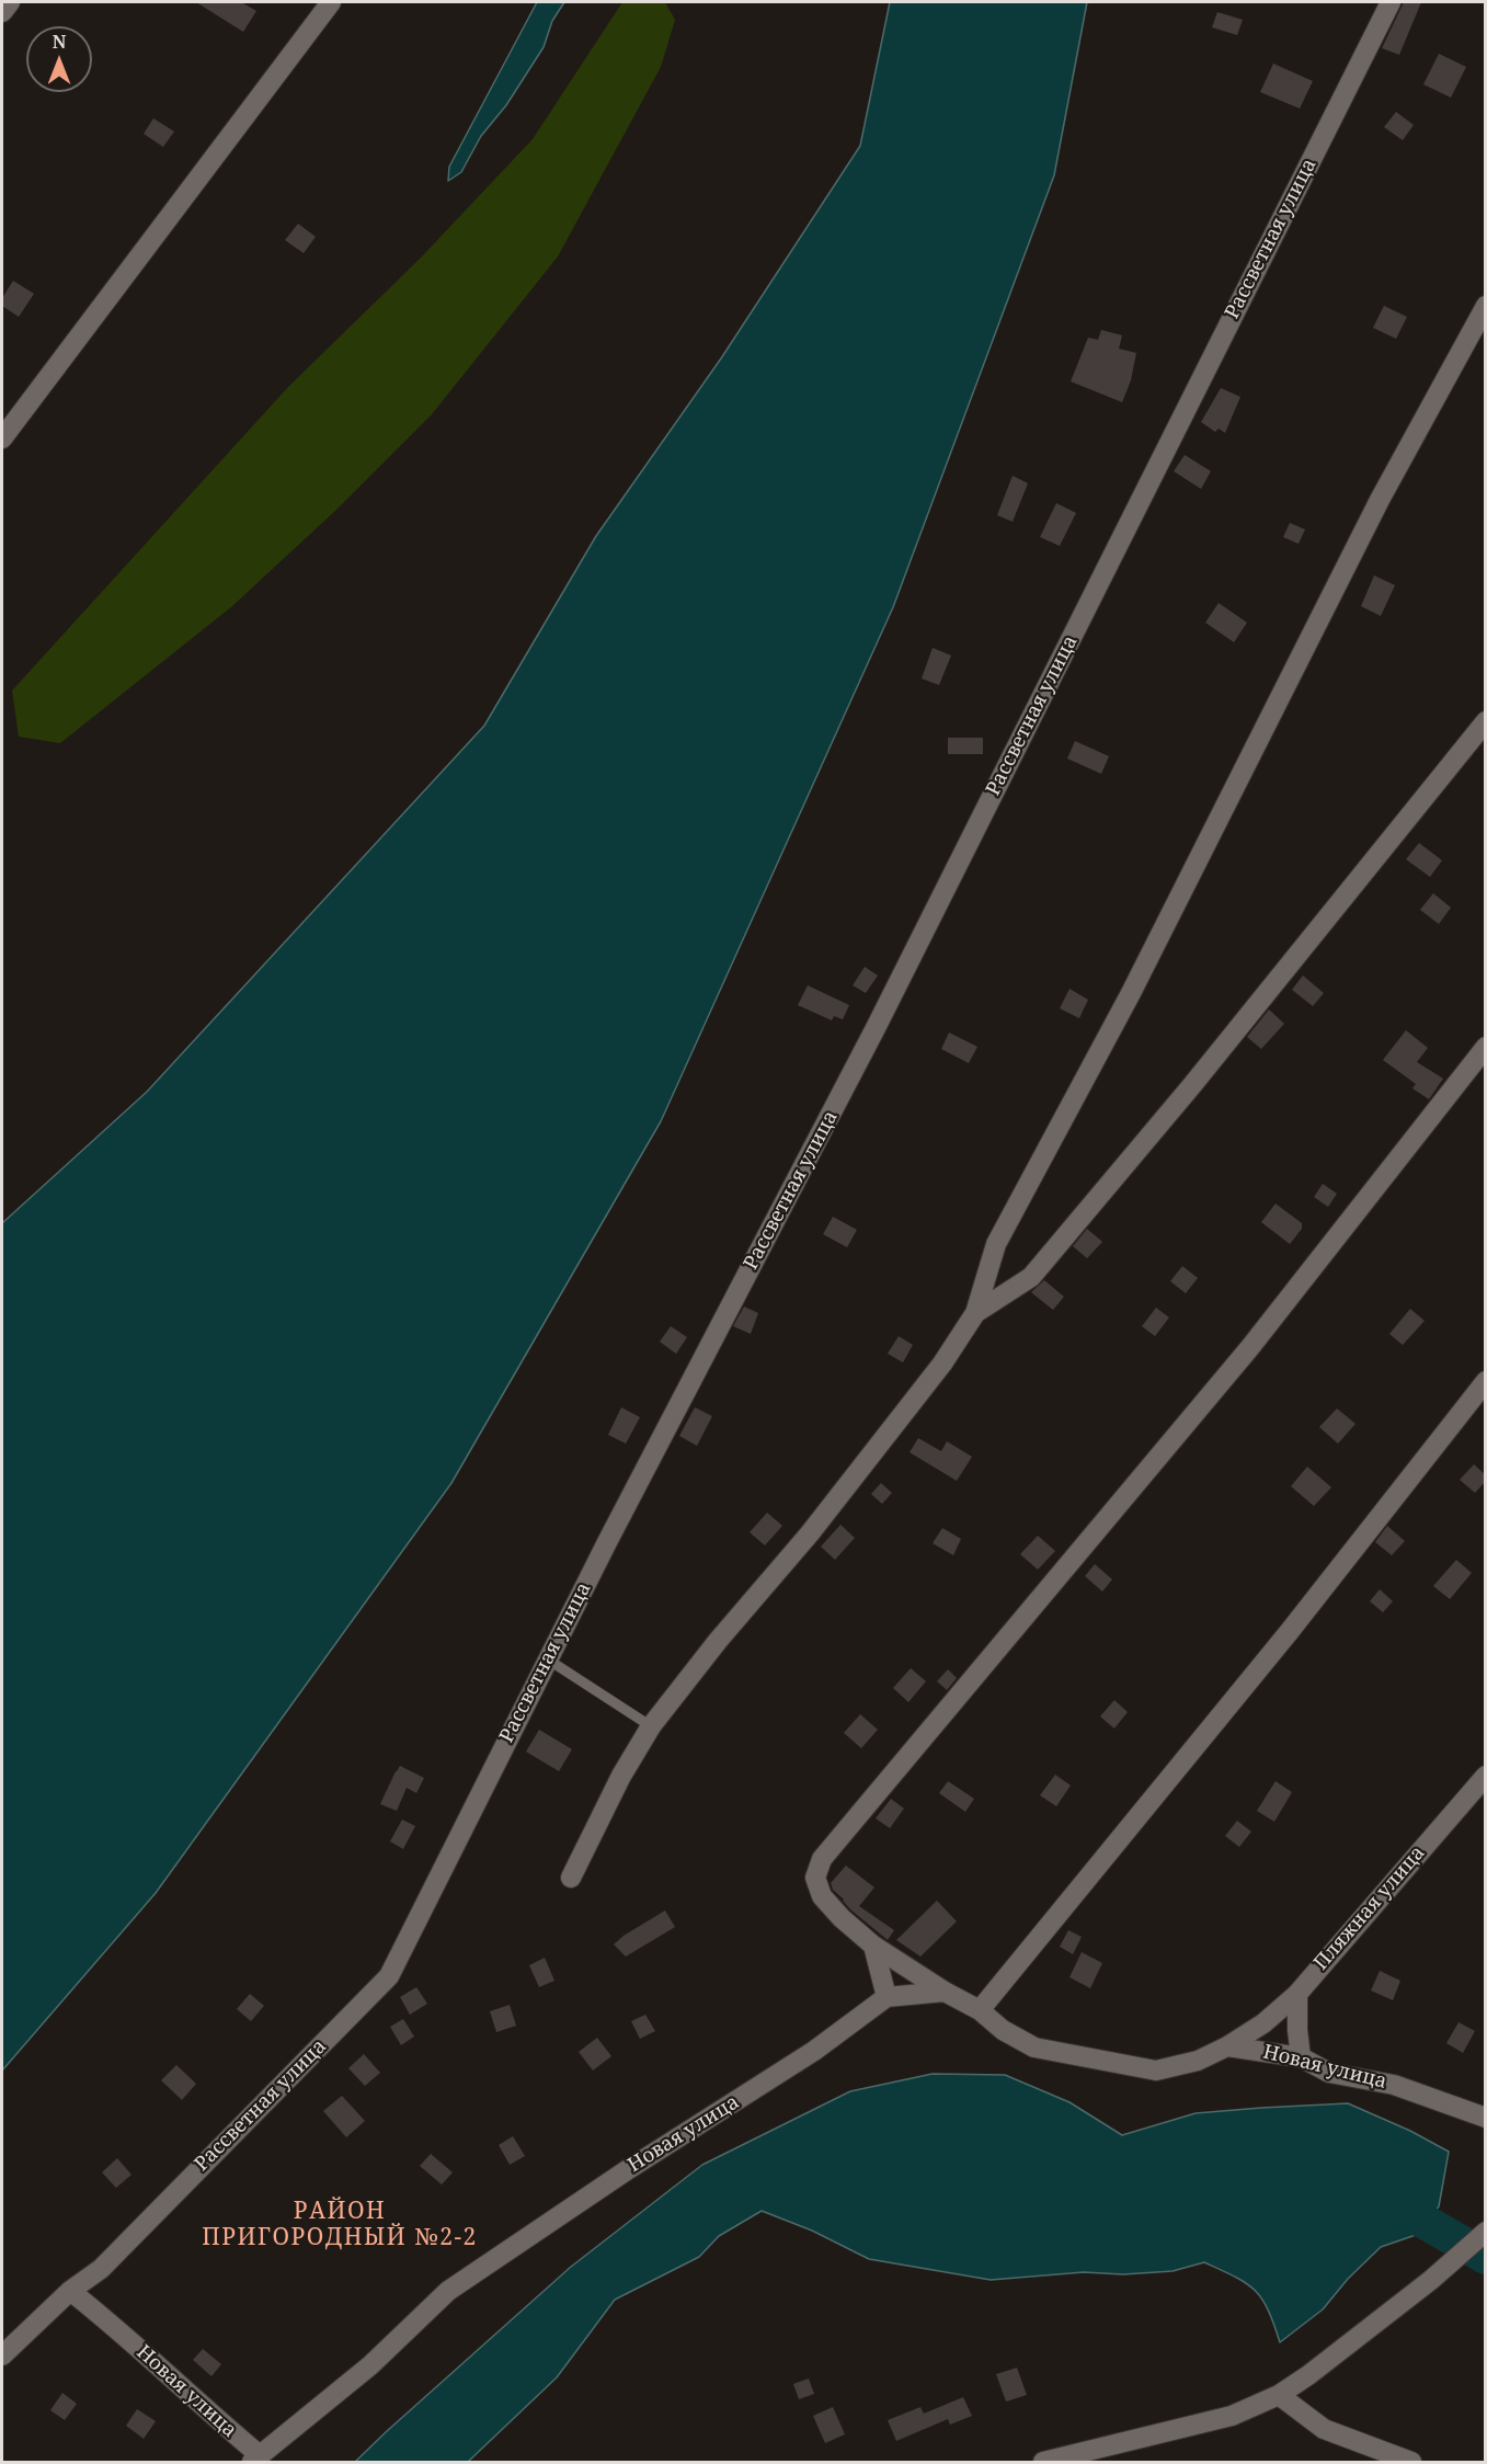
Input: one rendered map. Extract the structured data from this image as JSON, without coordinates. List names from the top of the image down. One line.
{"streets":{"street":["Рассветная улица","Пляжная улица","Новая улица"]},"crossings":[["Рассветная улица","Новая улица"],["Пляжная улица","Новая улица"]],"districts":["РАЙОН ПРИГОРОДНЫЙ №2-2"],"north":"top"}
